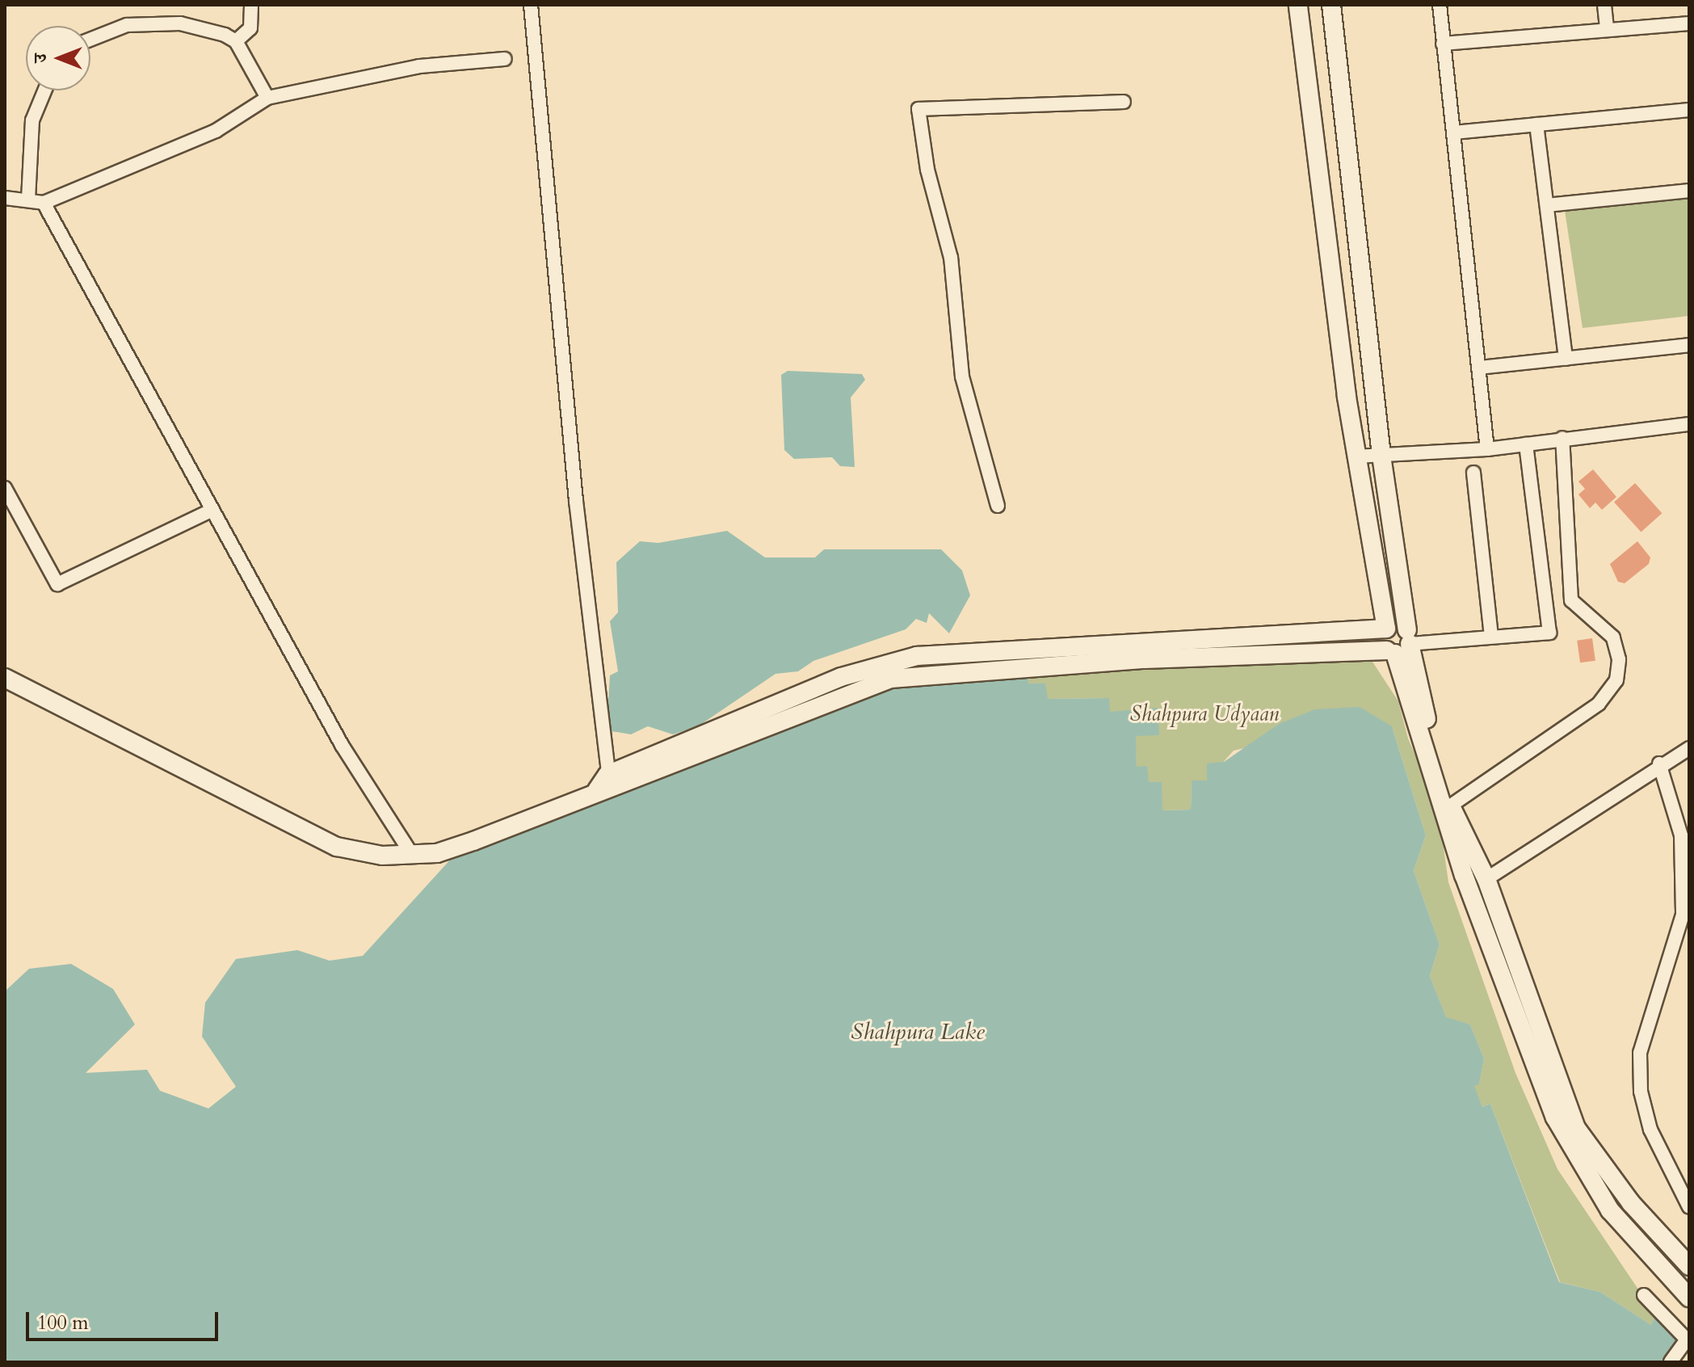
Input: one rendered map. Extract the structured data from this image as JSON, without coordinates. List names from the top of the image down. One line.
{"water":["Shahpura Lake"],"parks":["Shahpura Udyaan"],"scale_bar":"100 m","north":"left"}
